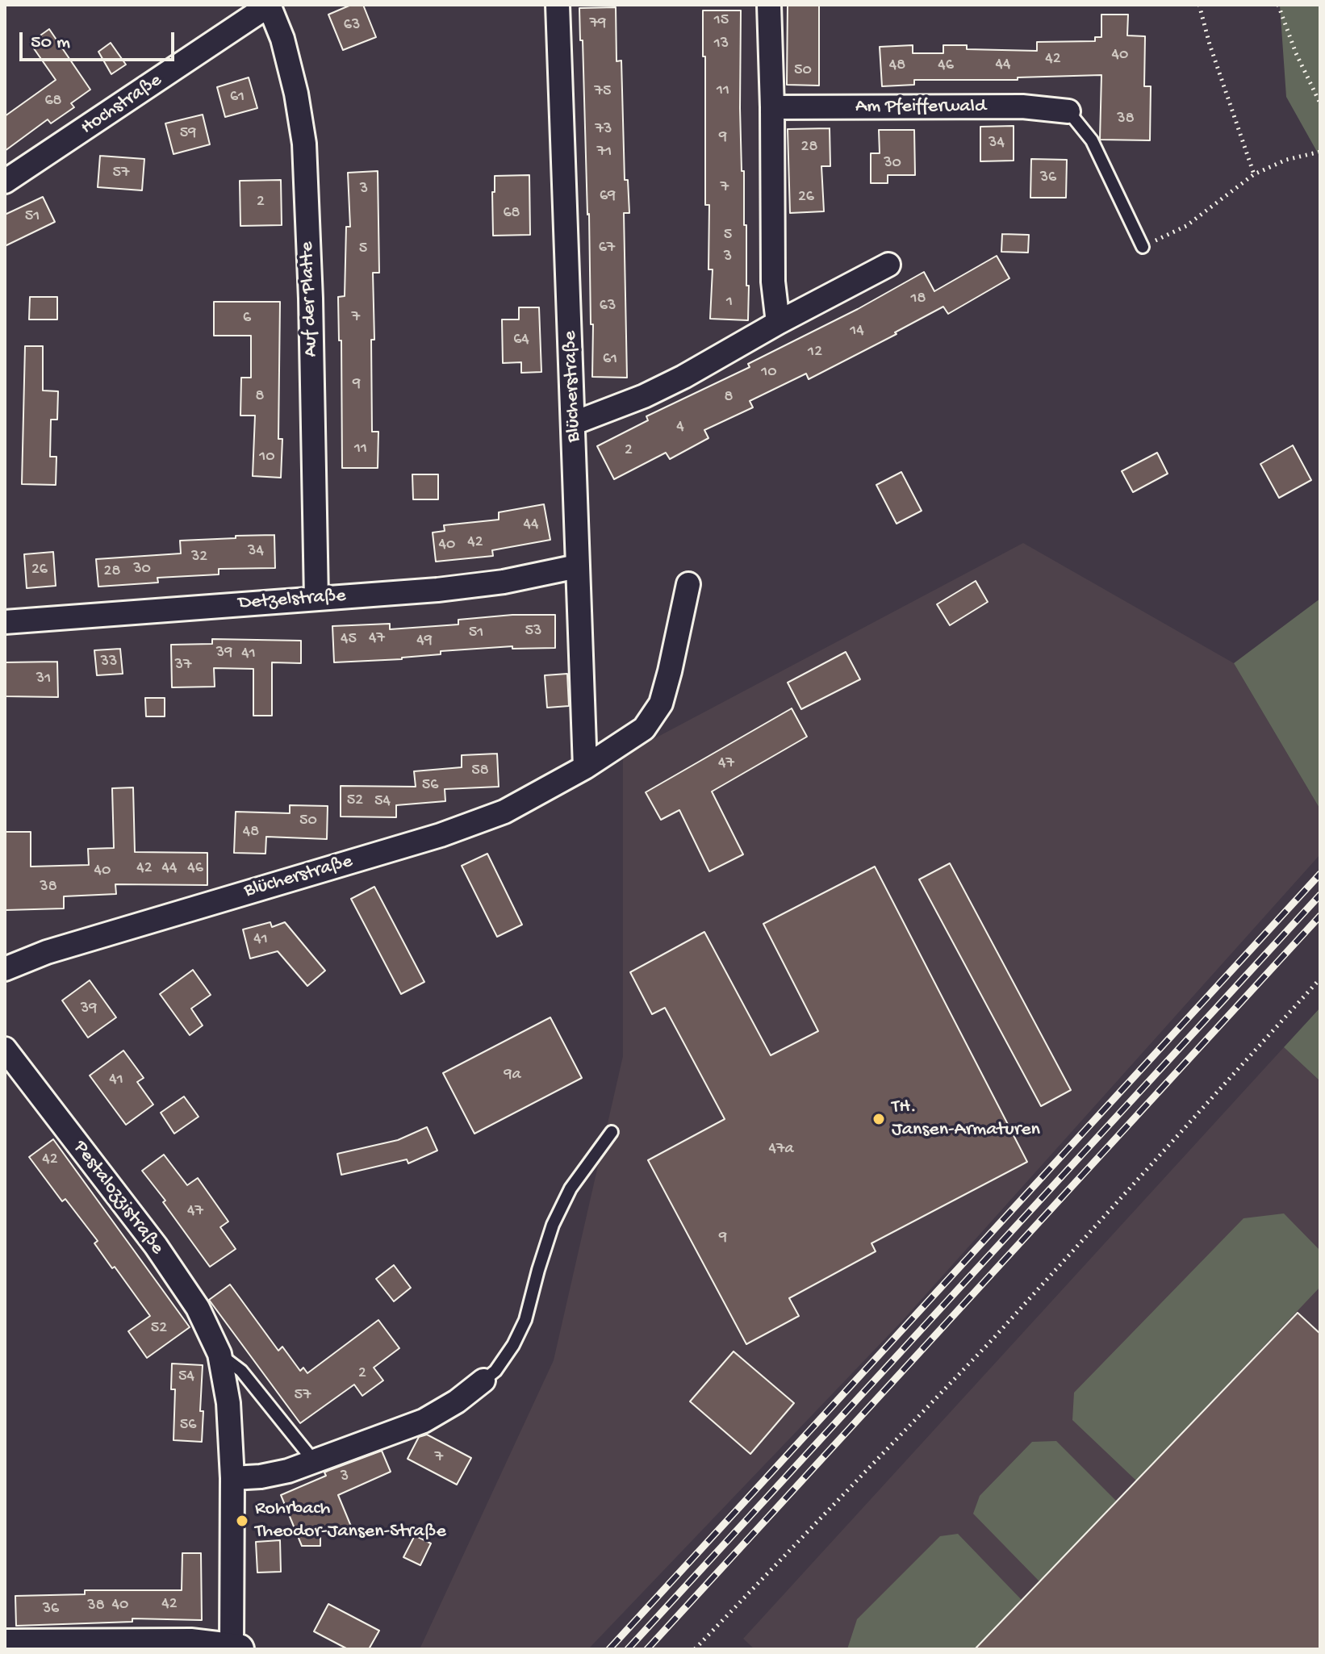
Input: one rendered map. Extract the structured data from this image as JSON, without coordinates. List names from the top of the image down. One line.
{"streets":{"street":["Hochstraße","Am Pfeifferwald","Auf der Platte","Blücherstraße","Detzelstraße","Pestalozzistraße"]},"crossings":[["Hochstraße","Auf der Platte"],["Auf der Platte","Detzelstraße"],["Blücherstraße","Detzelstraße"]],"places":["TH. Jansen-Armaturen","Rohrbach Theodor-Jansen-Straße"],"house_numbers":["15","79","63","13","40","42","44","48","46","50","11","75","61","68","38","73","59","9","34","28","71","30","57","36","7","3","69","26","2","68","51","5","67","5","3","18","1","63","7","6","14","64","12","61","10","9","8","8","4","11","2","10","44","42","40","34","32","30","26","28","53","51","47","45","49","39","41","33","37","31","47","58","56","52","54","50","48","42","44","46","40","38","41","39","9a","41","47a","42","47","9","52","2","54","57","56","7","3","42","40","38","36"],"scale_bar":"50 m"}
